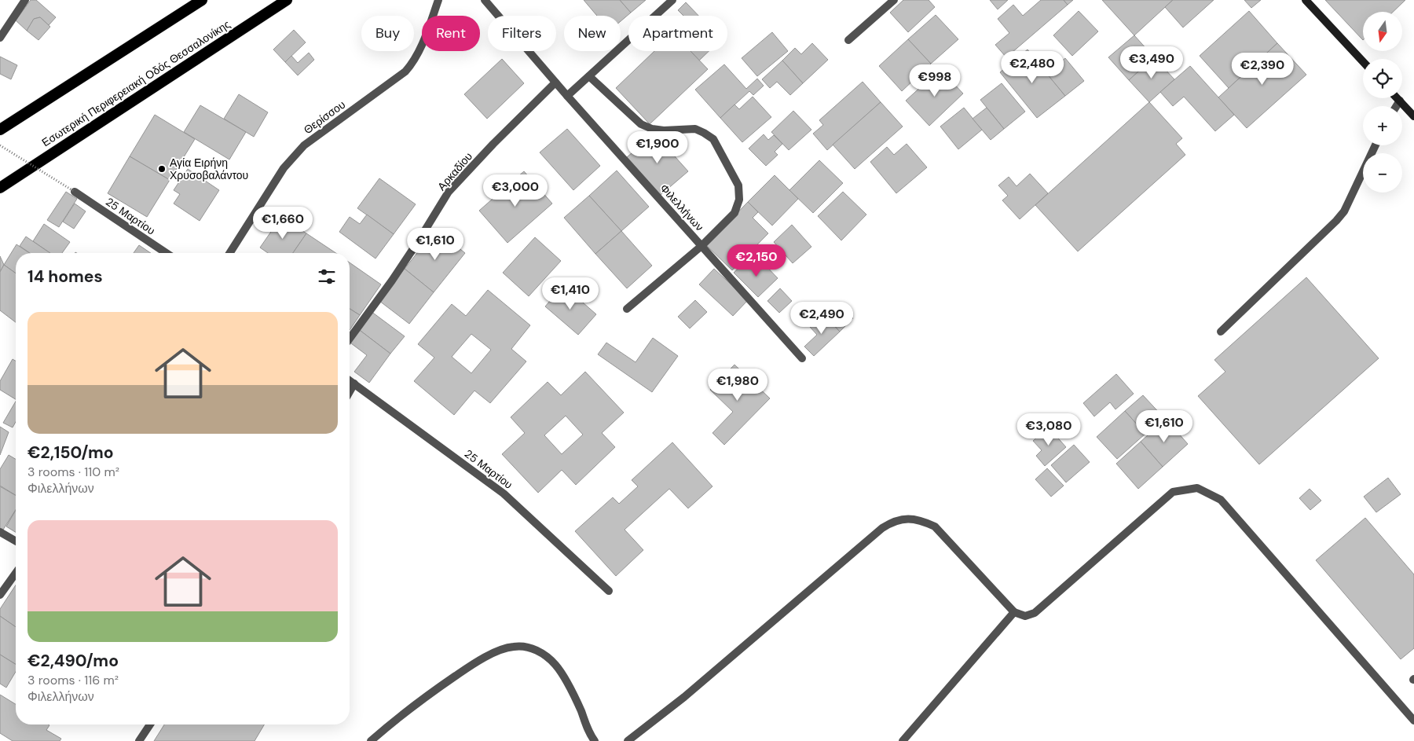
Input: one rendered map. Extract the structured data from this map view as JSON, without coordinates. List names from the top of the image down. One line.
{"streets":{"highway":["Εσωτερική Περιφερειακή Οδός Θεσσαλονίκης"],"street":["Θερίσσου","Αρκαδίου","Φιλελλήνων","25 Μαρτίου"]},"crossings":[["Αρκαδίου","Φιλελλήνων"]],"places":["Αγία Ειρήνη Χρυσοβαλάντου"],"north":"bottom","page":{"map_buttons":["+","−"],"chip":["Buy","Rent","Filters","New","Apartment"],"price":["€3,490","€2,480","€2,390","€998","€1,900","€3,000","€1,660","€1,610","€2,150","€1,410","€2,490","€1,980","€1,610","€3,080"],"heading":"14 homes","list":[{"name":"€2,150/mo","note":"3 rooms · 110 m² · Φιλελλήνων"},{"name":"€2,490/mo","note":"3 rooms · 116 m² · Φιλελλήνων"}]}}
